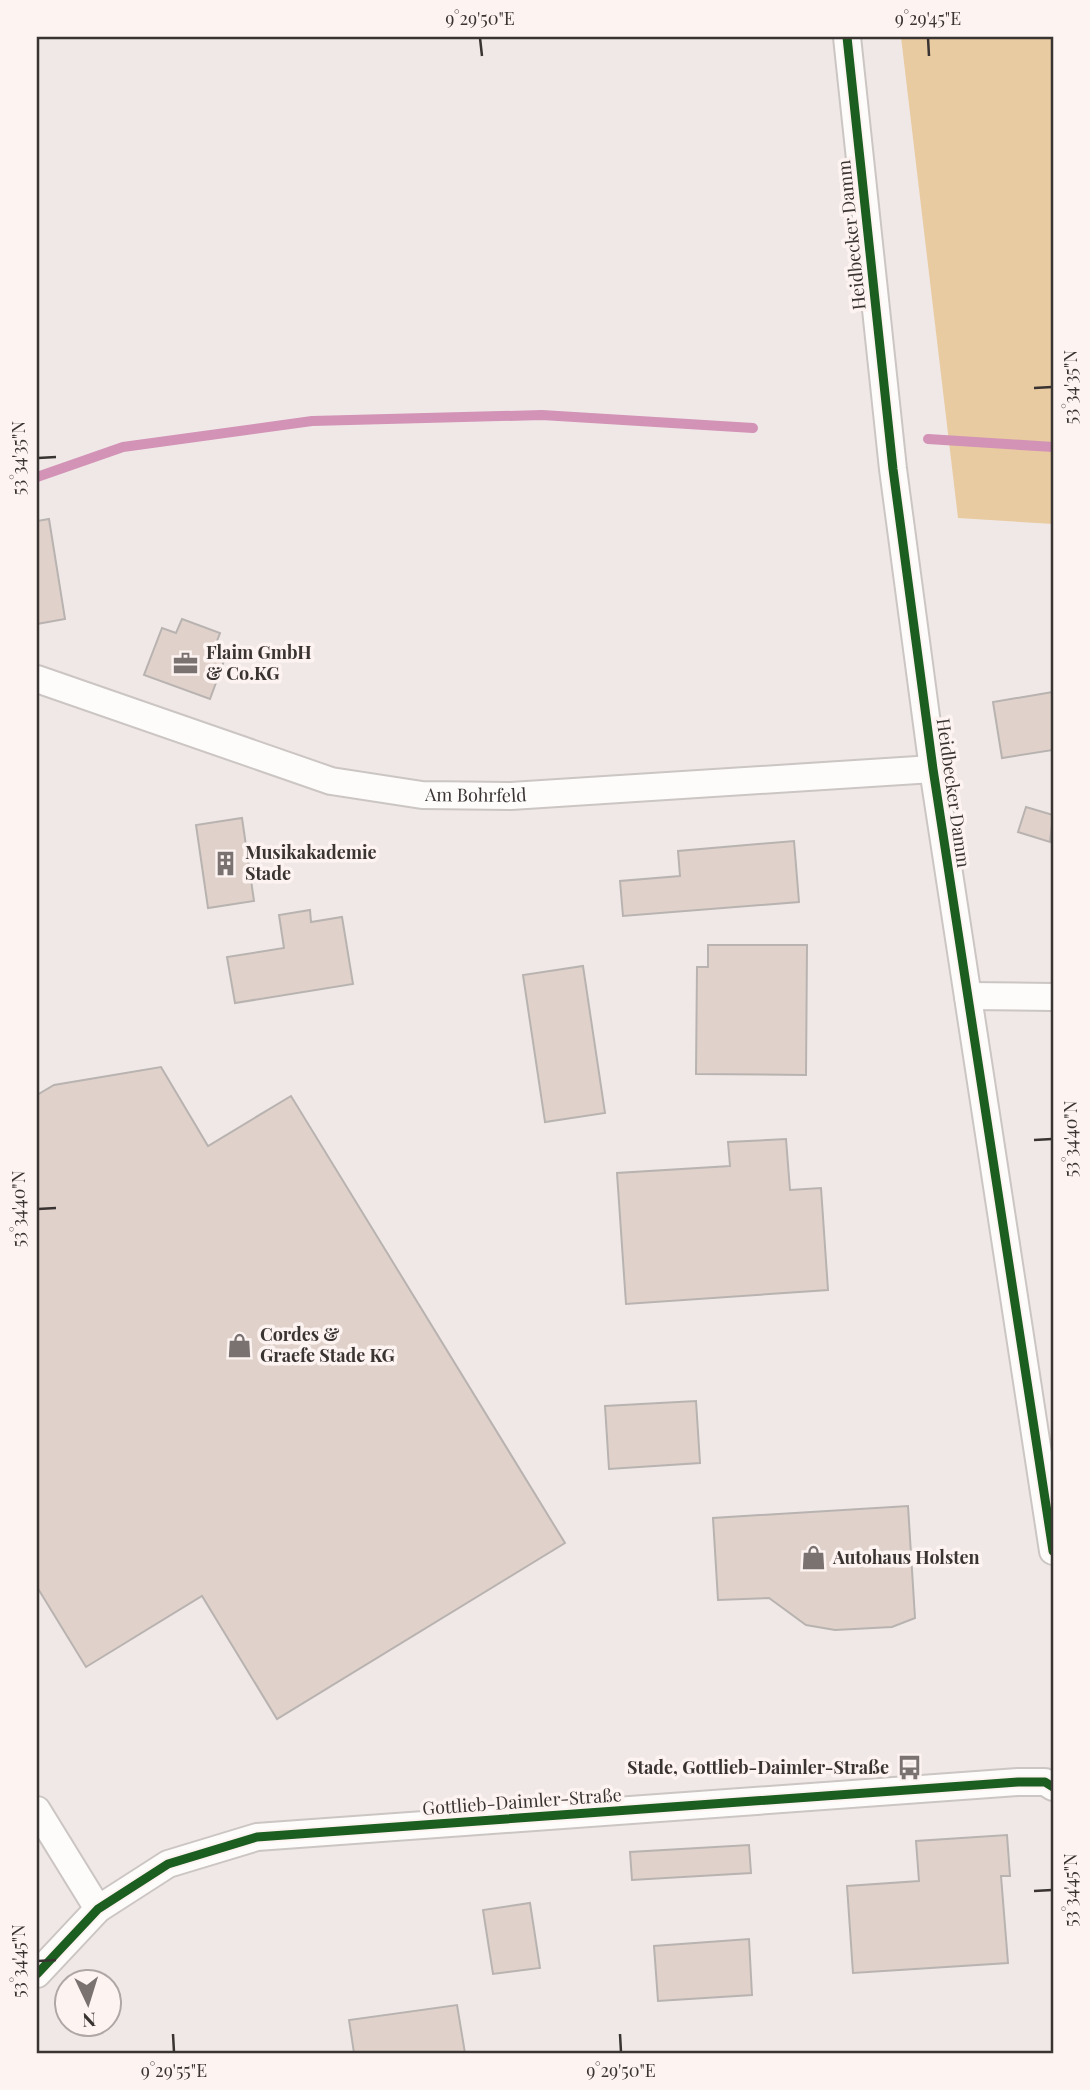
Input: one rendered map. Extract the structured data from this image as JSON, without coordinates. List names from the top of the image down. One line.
{"streets":{"street":["Heidbecker Damm","Am Bohrfeld","Gottlieb-Daimler-Straße"]},"crossings":[["Heidbecker Damm","Am Bohrfeld"]],"places":{"office":["Flaim GmbH & Co.KG"],"building":["Musikakademie Stade"],"shop":["Cordes & Graefe Stade KG","Autohaus Holsten"],"bus stop":["Stade, Gottlieb-Daimler-Straße"]},"north":"bottom","coordinates":["9°29'50\"E","9°29'45\"E","53°34'35\"N","53°34'40\"N","53°34'45\"N","9°29'55\"E"]}
